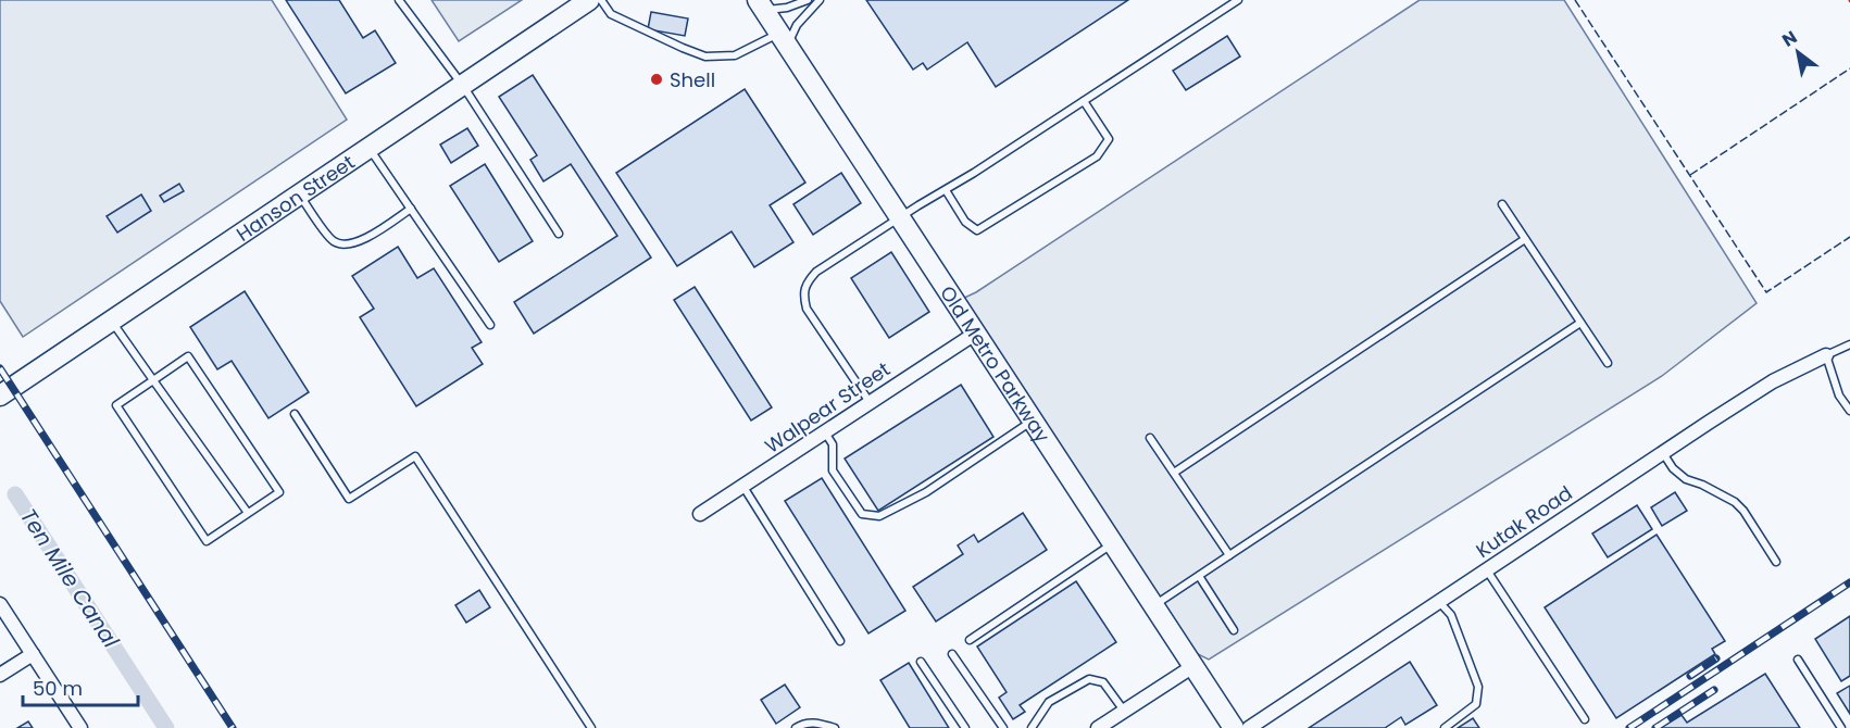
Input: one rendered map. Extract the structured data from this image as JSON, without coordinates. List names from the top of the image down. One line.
{"streets":{"street":["Hanson Street","Old Metro Parkway","Walpear Street","Kutak Road"]},"crossings":[["Old Metro Parkway","Walpear Street"]],"water":["Ten Mile Canal"],"places":["Shell"],"scale_bar":"50 m","north":"top left"}
